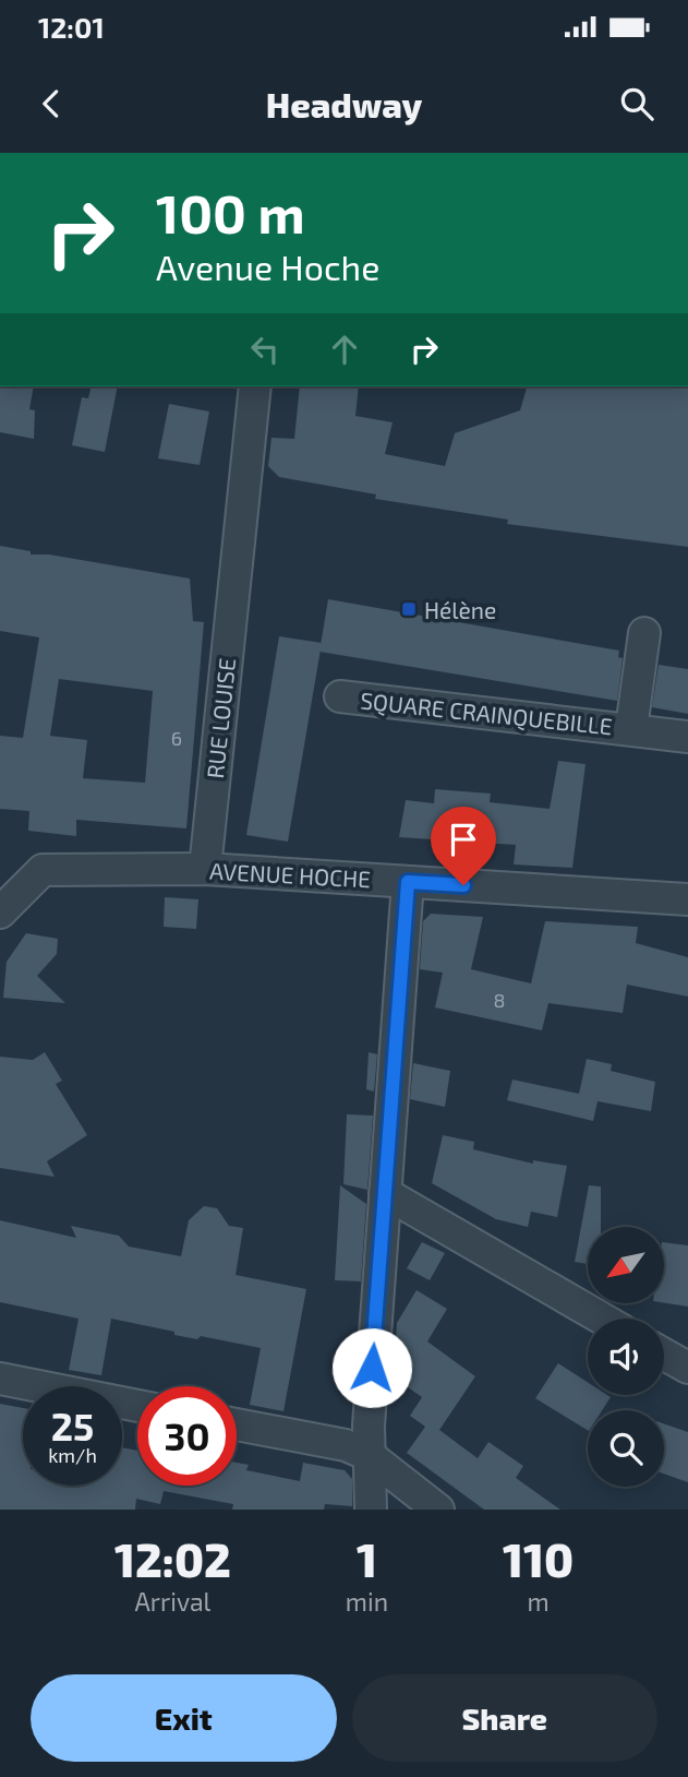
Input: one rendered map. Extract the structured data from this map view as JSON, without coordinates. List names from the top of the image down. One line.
{"streets":{"street":["SQUARE CRAINQUEBILLE","RUE LOUISE","AVENUE HOCHE"]},"crossings":[["RUE LOUISE","AVENUE HOCHE"]],"places":{"transit":["Hélène"]},"house_numbers":["6","8"],"north":"bottom left","page":{"status":"12:01","header":"Headway","turn":["100 m","Avenue Hoche"],"speed":"25 km/h","limit":"30","eta":["12:02","Arrival","1","min","110","m"],"buttons":["Exit","Share"]}}
